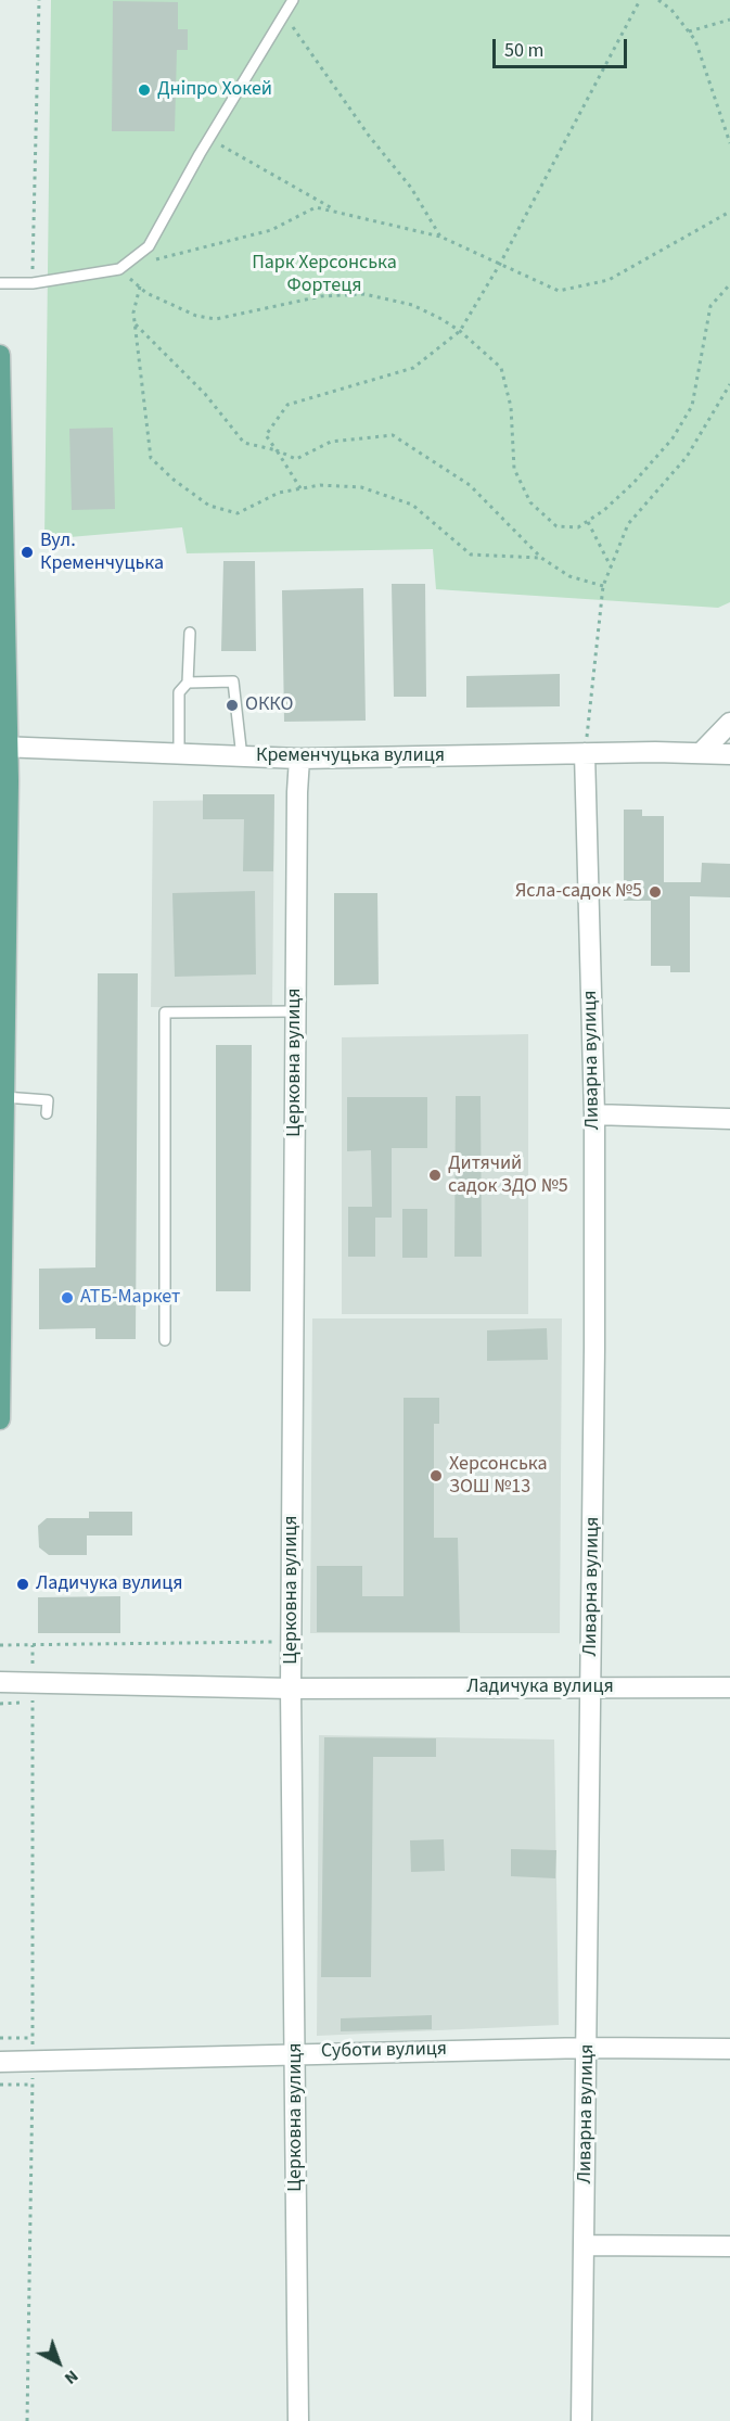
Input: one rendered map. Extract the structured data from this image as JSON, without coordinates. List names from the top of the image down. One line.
{"streets":{"street":["Кременчуцька вулиця","Ливарна вулиця","Церковна вулиця","Ладичука вулиця","Суботи вулиця"]},"crossings":[["Кременчуцька вулиця","Ливарна вулиця"],["Кременчуцька вулиця","Церковна вулиця"],["Ливарна вулиця","Ладичука вулиця"],["Ливарна вулиця","Суботи вулиця"],["Церковна вулиця","Ладичука вулиця"],["Церковна вулиця","Суботи вулиця"]],"parks":["Парк Херсонська Фортеця"],"places":["Дніпро Хокей","Вул. Кременчуцька","ОККО","Ясла-садок №5","Дитячий садок ЗДО №5","АТБ-Маркет","Херсонська ЗОШ №13","Ладичука вулиця"],"scale_bar":"50 m","north":"bottom right"}
